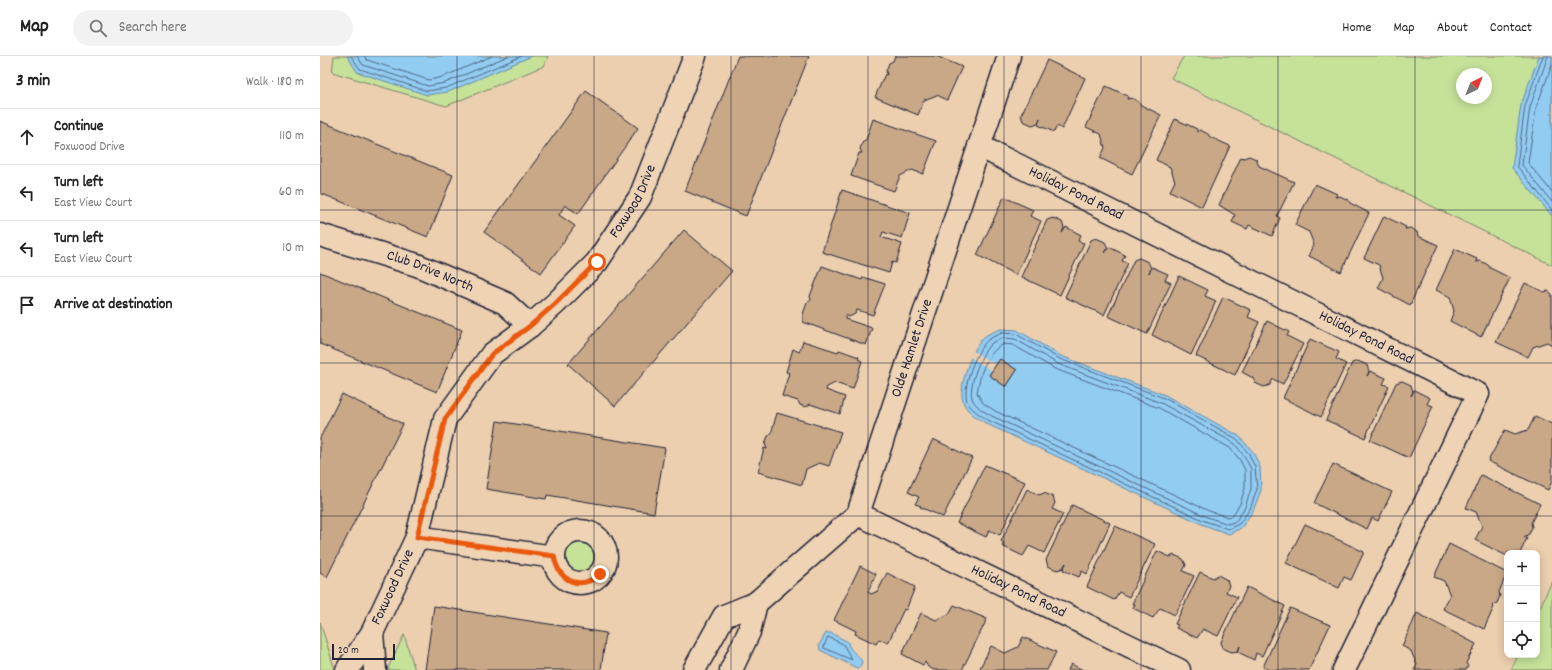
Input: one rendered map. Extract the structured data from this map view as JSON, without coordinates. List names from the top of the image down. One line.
{"streets":{"street":["Holiday Pond Road","Foxwood Drive","Club Drive North","Olde Hamlet Drive"]},"crossings":[["Holiday Pond Road","Olde Hamlet Drive"],["Foxwood Drive","Club Drive North"]],"scale_bar":"20 m","north":"top right","page":{"header":"Map","search":"Search here","nav":["Home","Map","About","Contact"],"heading":["3 min","Walk · 180 m"],"list":[["Continue","Foxwood Drive","110 m"],["Turn left","East View Court","60 m"],["Turn left","East View Court","10 m"],"Arrive at destination"],"map_buttons":["+","−"],"scale":"20 m"}}
